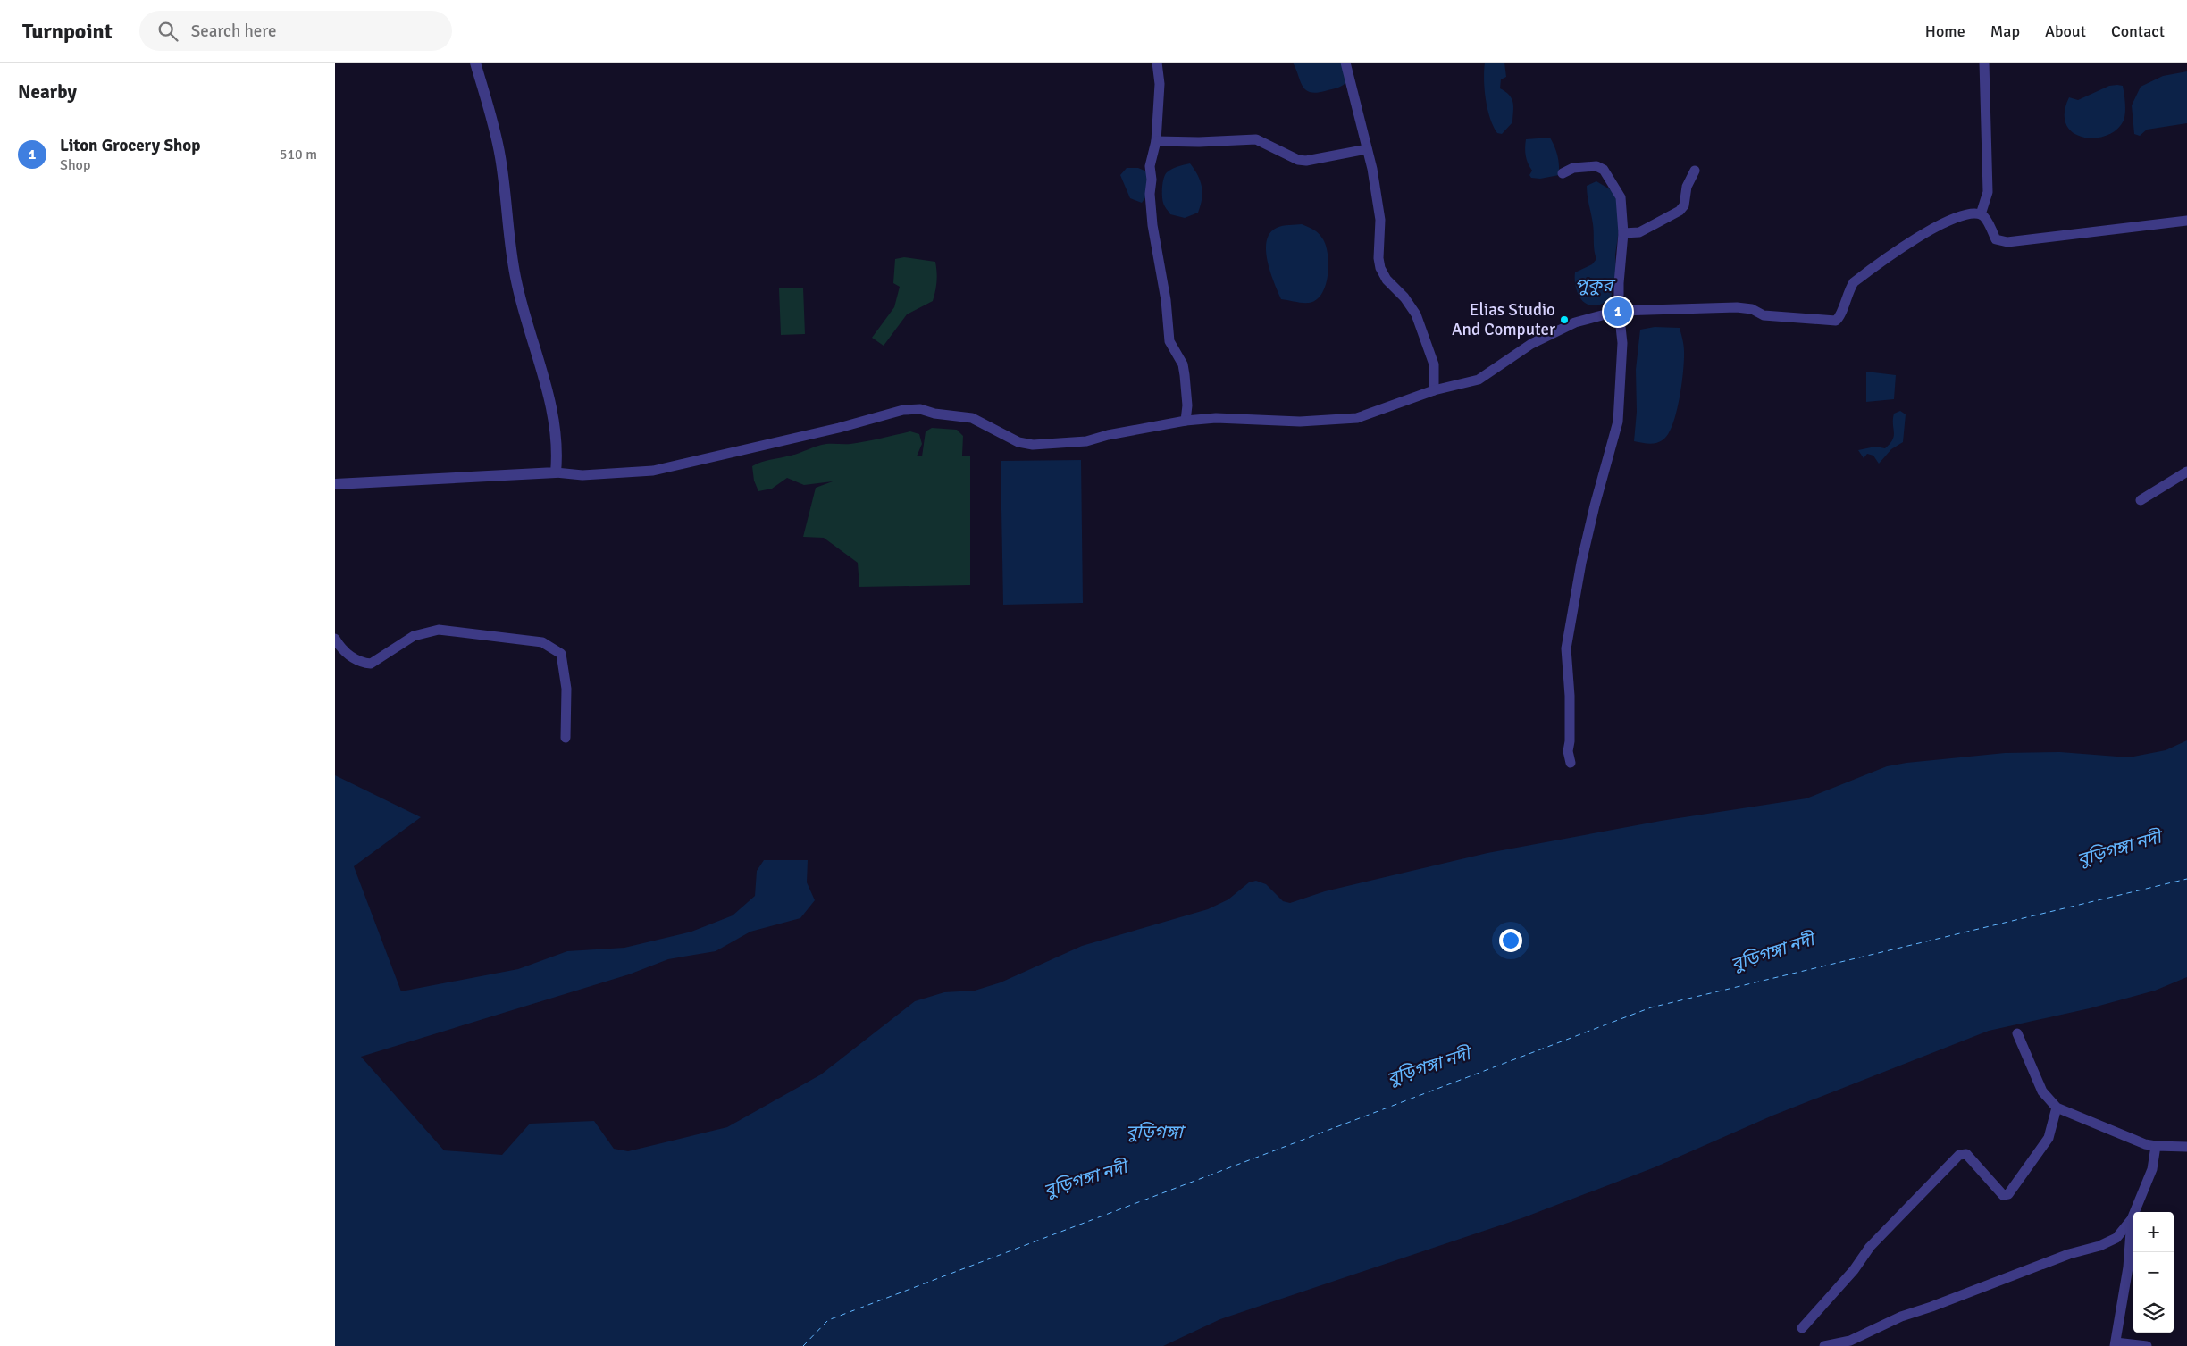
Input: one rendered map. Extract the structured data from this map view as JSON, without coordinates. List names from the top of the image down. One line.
{"water":["পুকুর","বুড়িগঙ্গা নদী","বুড়িগঙ্গা"],"places":["Elias Studio And Computer"],"page":{"header":"Turnpoint","search":"Search here","nav":["Home","Map","About","Contact"],"heading":"Nearby","list":[{"mark":"1","name":"Liton Grocery Shop","note":"Shop","value":"510 m"}],"pins":"1","map_buttons":["+","−"]}}
